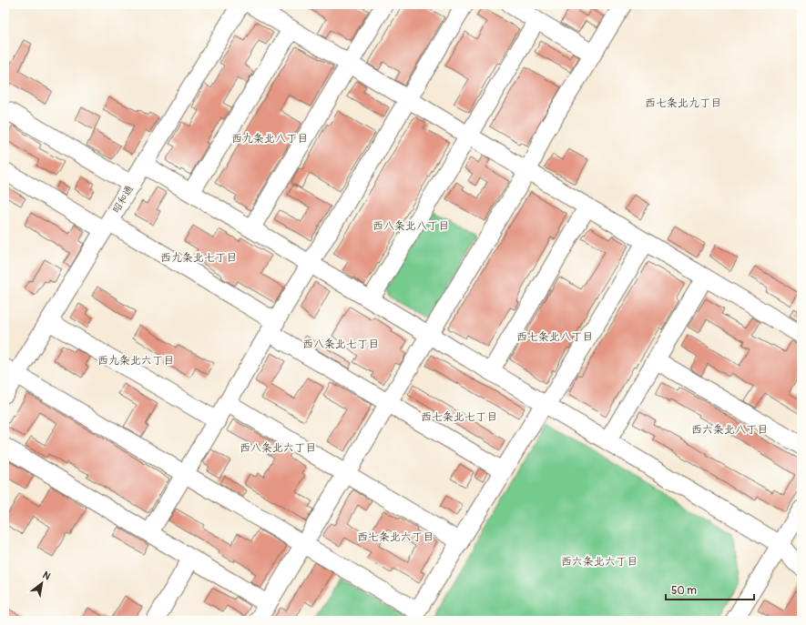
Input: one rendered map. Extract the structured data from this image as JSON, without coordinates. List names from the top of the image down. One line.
{"streets":{"street":["昭和通"]},"districts":["西七条北九丁目","西九条北八丁目","西八条北八丁目","西九条北七丁目","西七条北八丁目","西八条北七丁目","西九条北六丁目","西七条北七丁目","西六条北八丁目","西八条北六丁目","西七条北六丁目","西六条北六丁目"],"scale_bar":"50 m","north":"top right"}
